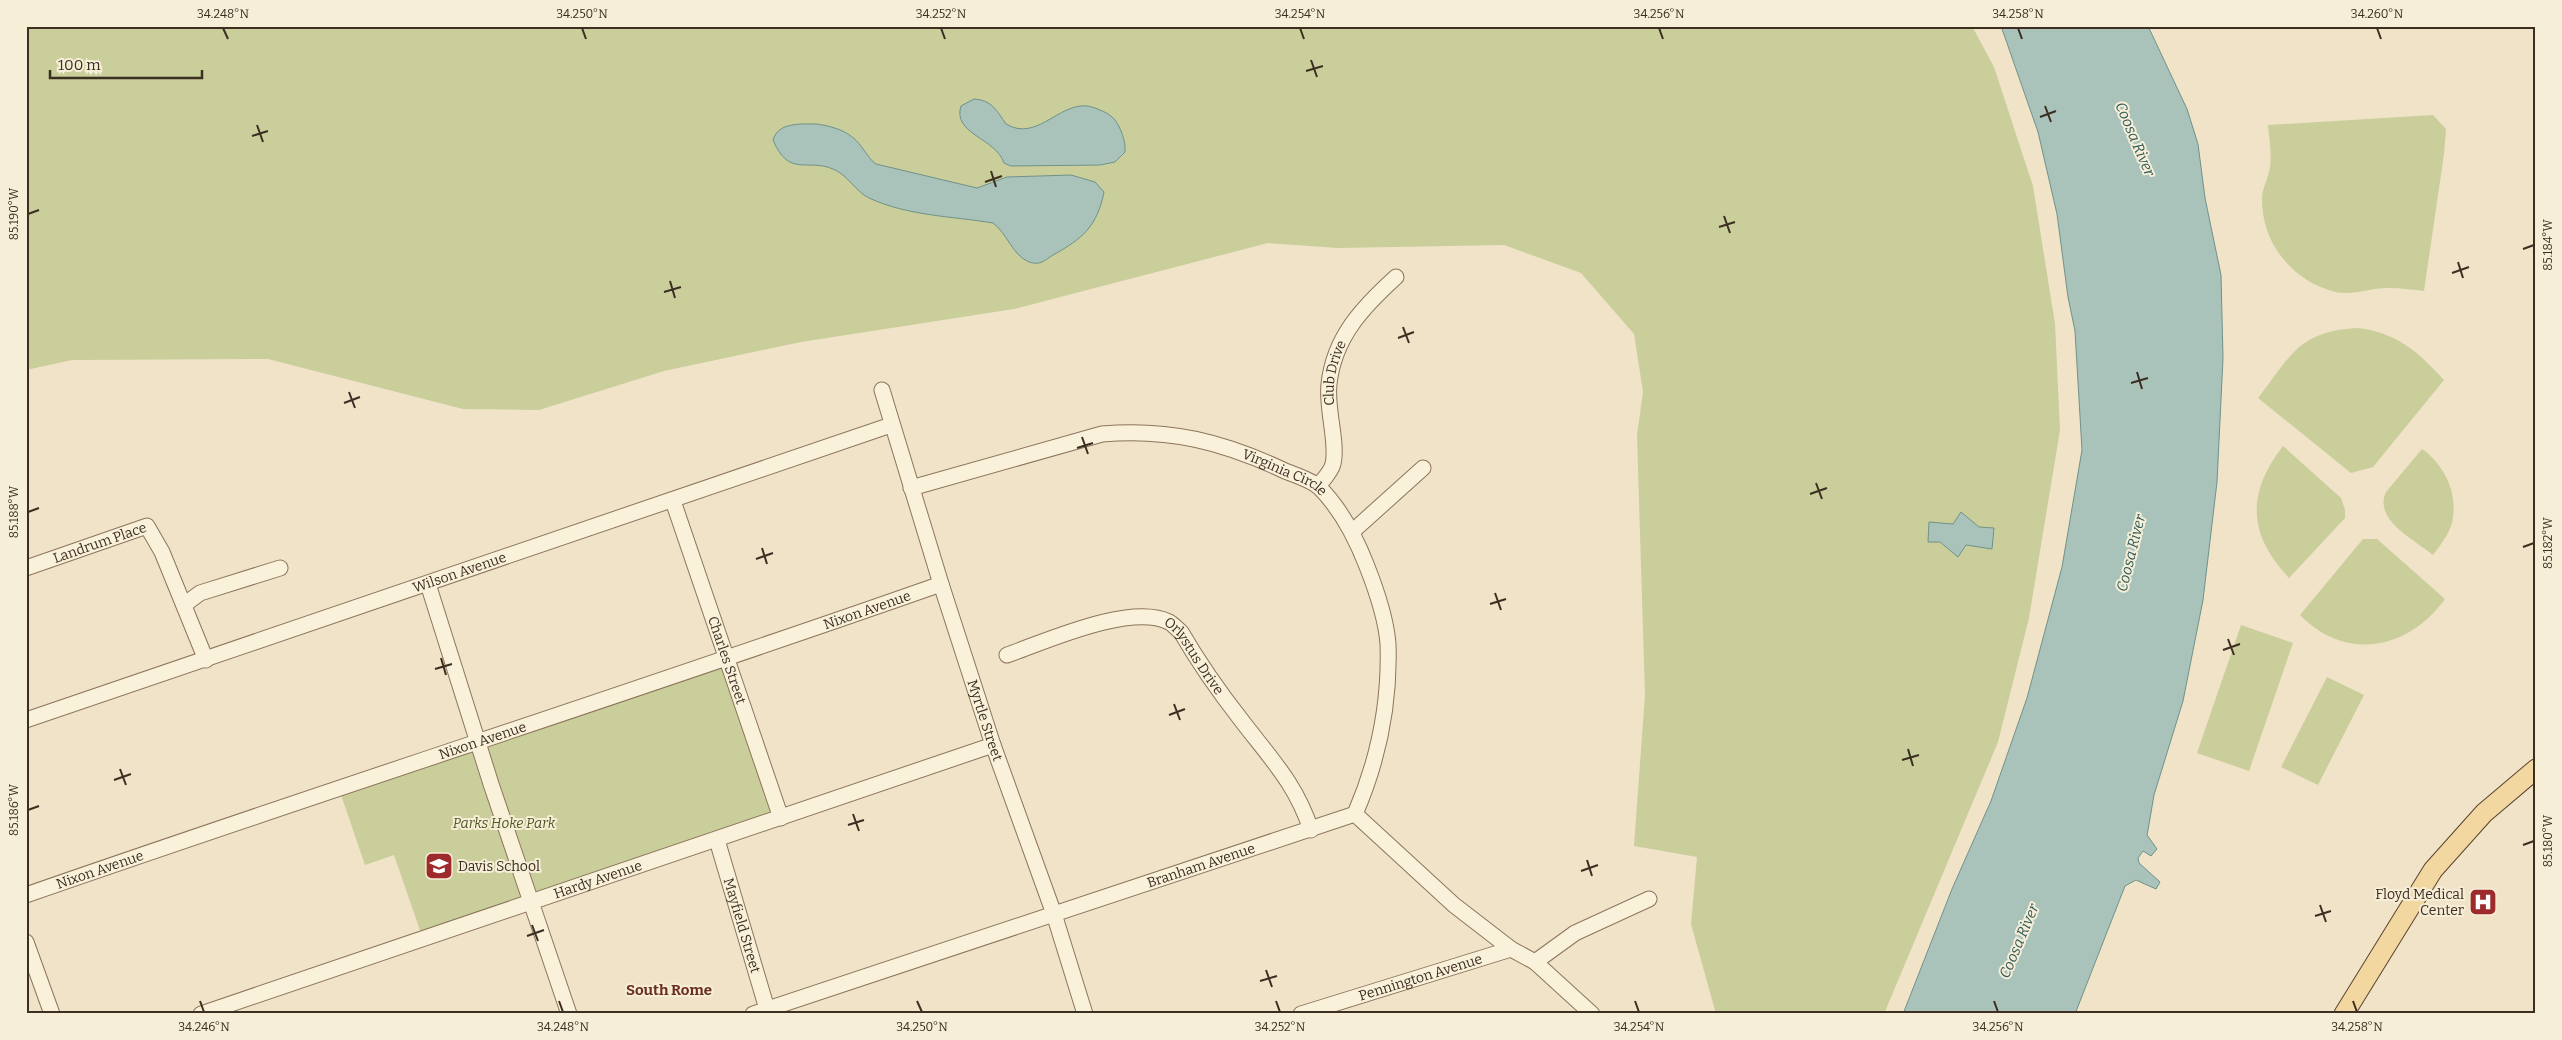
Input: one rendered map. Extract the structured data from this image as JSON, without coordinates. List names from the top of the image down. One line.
{"streets":{"street":["Club Drive","Virginia Circle","Landrum Place","Wilson Avenue","Nixon Avenue","Charles Street","Orlystus Drive","Myrtle Street","Branham Avenue","Hardy Avenue","Mayfield Street","Pennington Avenue"]},"crossings":[["Club Drive","Virginia Circle"],["Virginia Circle","Myrtle Street"],["Virginia Circle","Branham Avenue"],["Wilson Avenue","Charles Street"],["Wilson Avenue","Myrtle Street"],["Nixon Avenue","Charles Street"],["Nixon Avenue","Myrtle Street"],["Charles Street","Hardy Avenue"],["Orlystus Drive","Branham Avenue"],["Myrtle Street","Branham Avenue"],["Myrtle Street","Hardy Avenue"],["Branham Avenue","Mayfield Street"],["Hardy Avenue","Mayfield Street"]],"districts":["South Rome"],"water":["Coosa River"],"parks":["Parks Hoke Park"],"places":{"school or university":["Davis School"],"hospital":["Floyd Medical Center"]},"scale_bar":"100 m","coordinates":["34.248°N","34.250°N","34.252°N","34.254°N","34.256°N","34.258°N","34.260°N","85.190°W","85.184°W","85.188°W","85.182°W","85.186°W","85.180°W","34.246°N"]}
